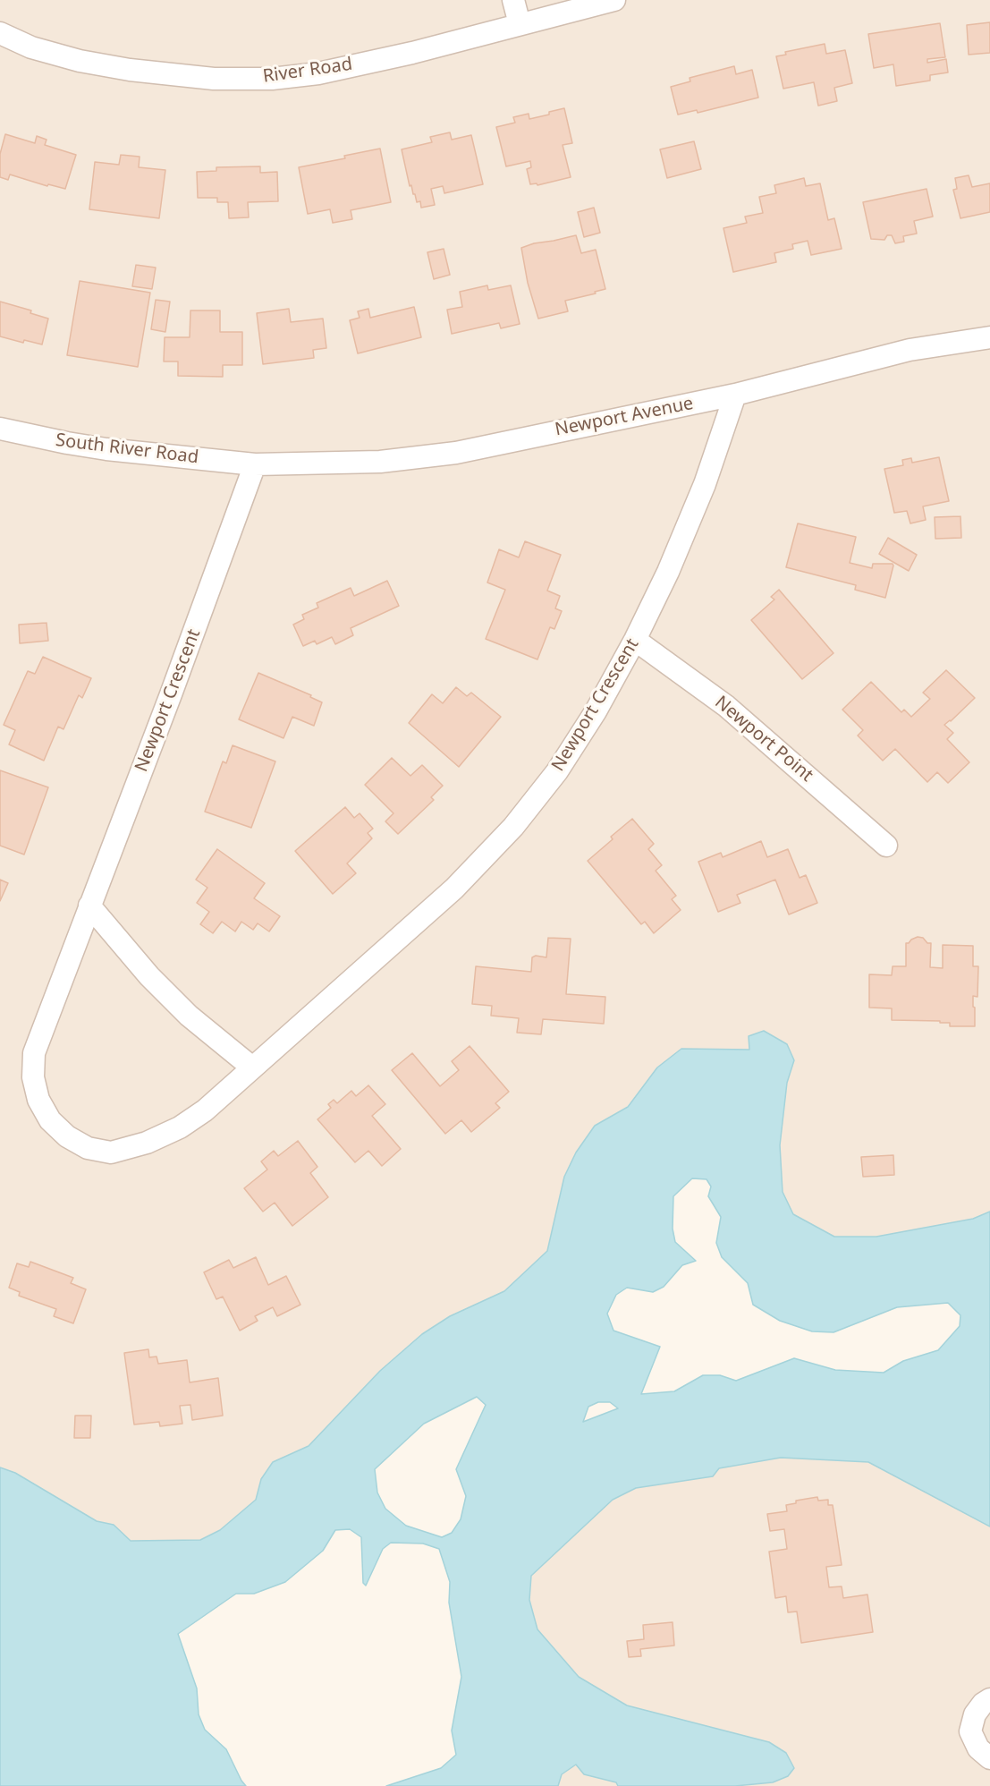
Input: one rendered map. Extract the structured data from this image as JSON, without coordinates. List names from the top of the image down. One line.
{"streets":{"street":["River Road","Newport Avenue","South River Road","Newport Crescent","Newport Point"]},"crossings":[["Newport Avenue","South River Road"],["Newport Avenue","Newport Crescent"],["South River Road","Newport Crescent"],["Newport Crescent","Newport Point"]]}
